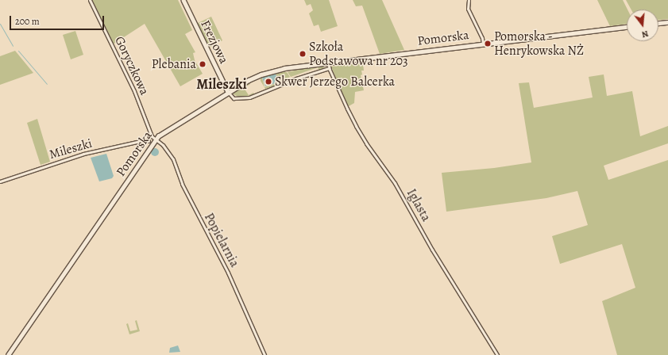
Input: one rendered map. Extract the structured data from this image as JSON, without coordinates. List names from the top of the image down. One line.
{"streets":{"street":["Pomorska","Frezjowa","Goryczkowa","Mileszki","Iglasta","Popielarnia"]},"crossings":[["Pomorska","Frezjowa"],["Pomorska","Iglasta"],["Pomorska","Popielarnia"]],"districts":["Mileszki"],"places":["Pomorska - Henrykowska NŻ","Szkoła Podstawowa nr 203","Plebania","Skwer Jerzego Balcerka"],"scale_bar":"200 m","north":"bottom"}
